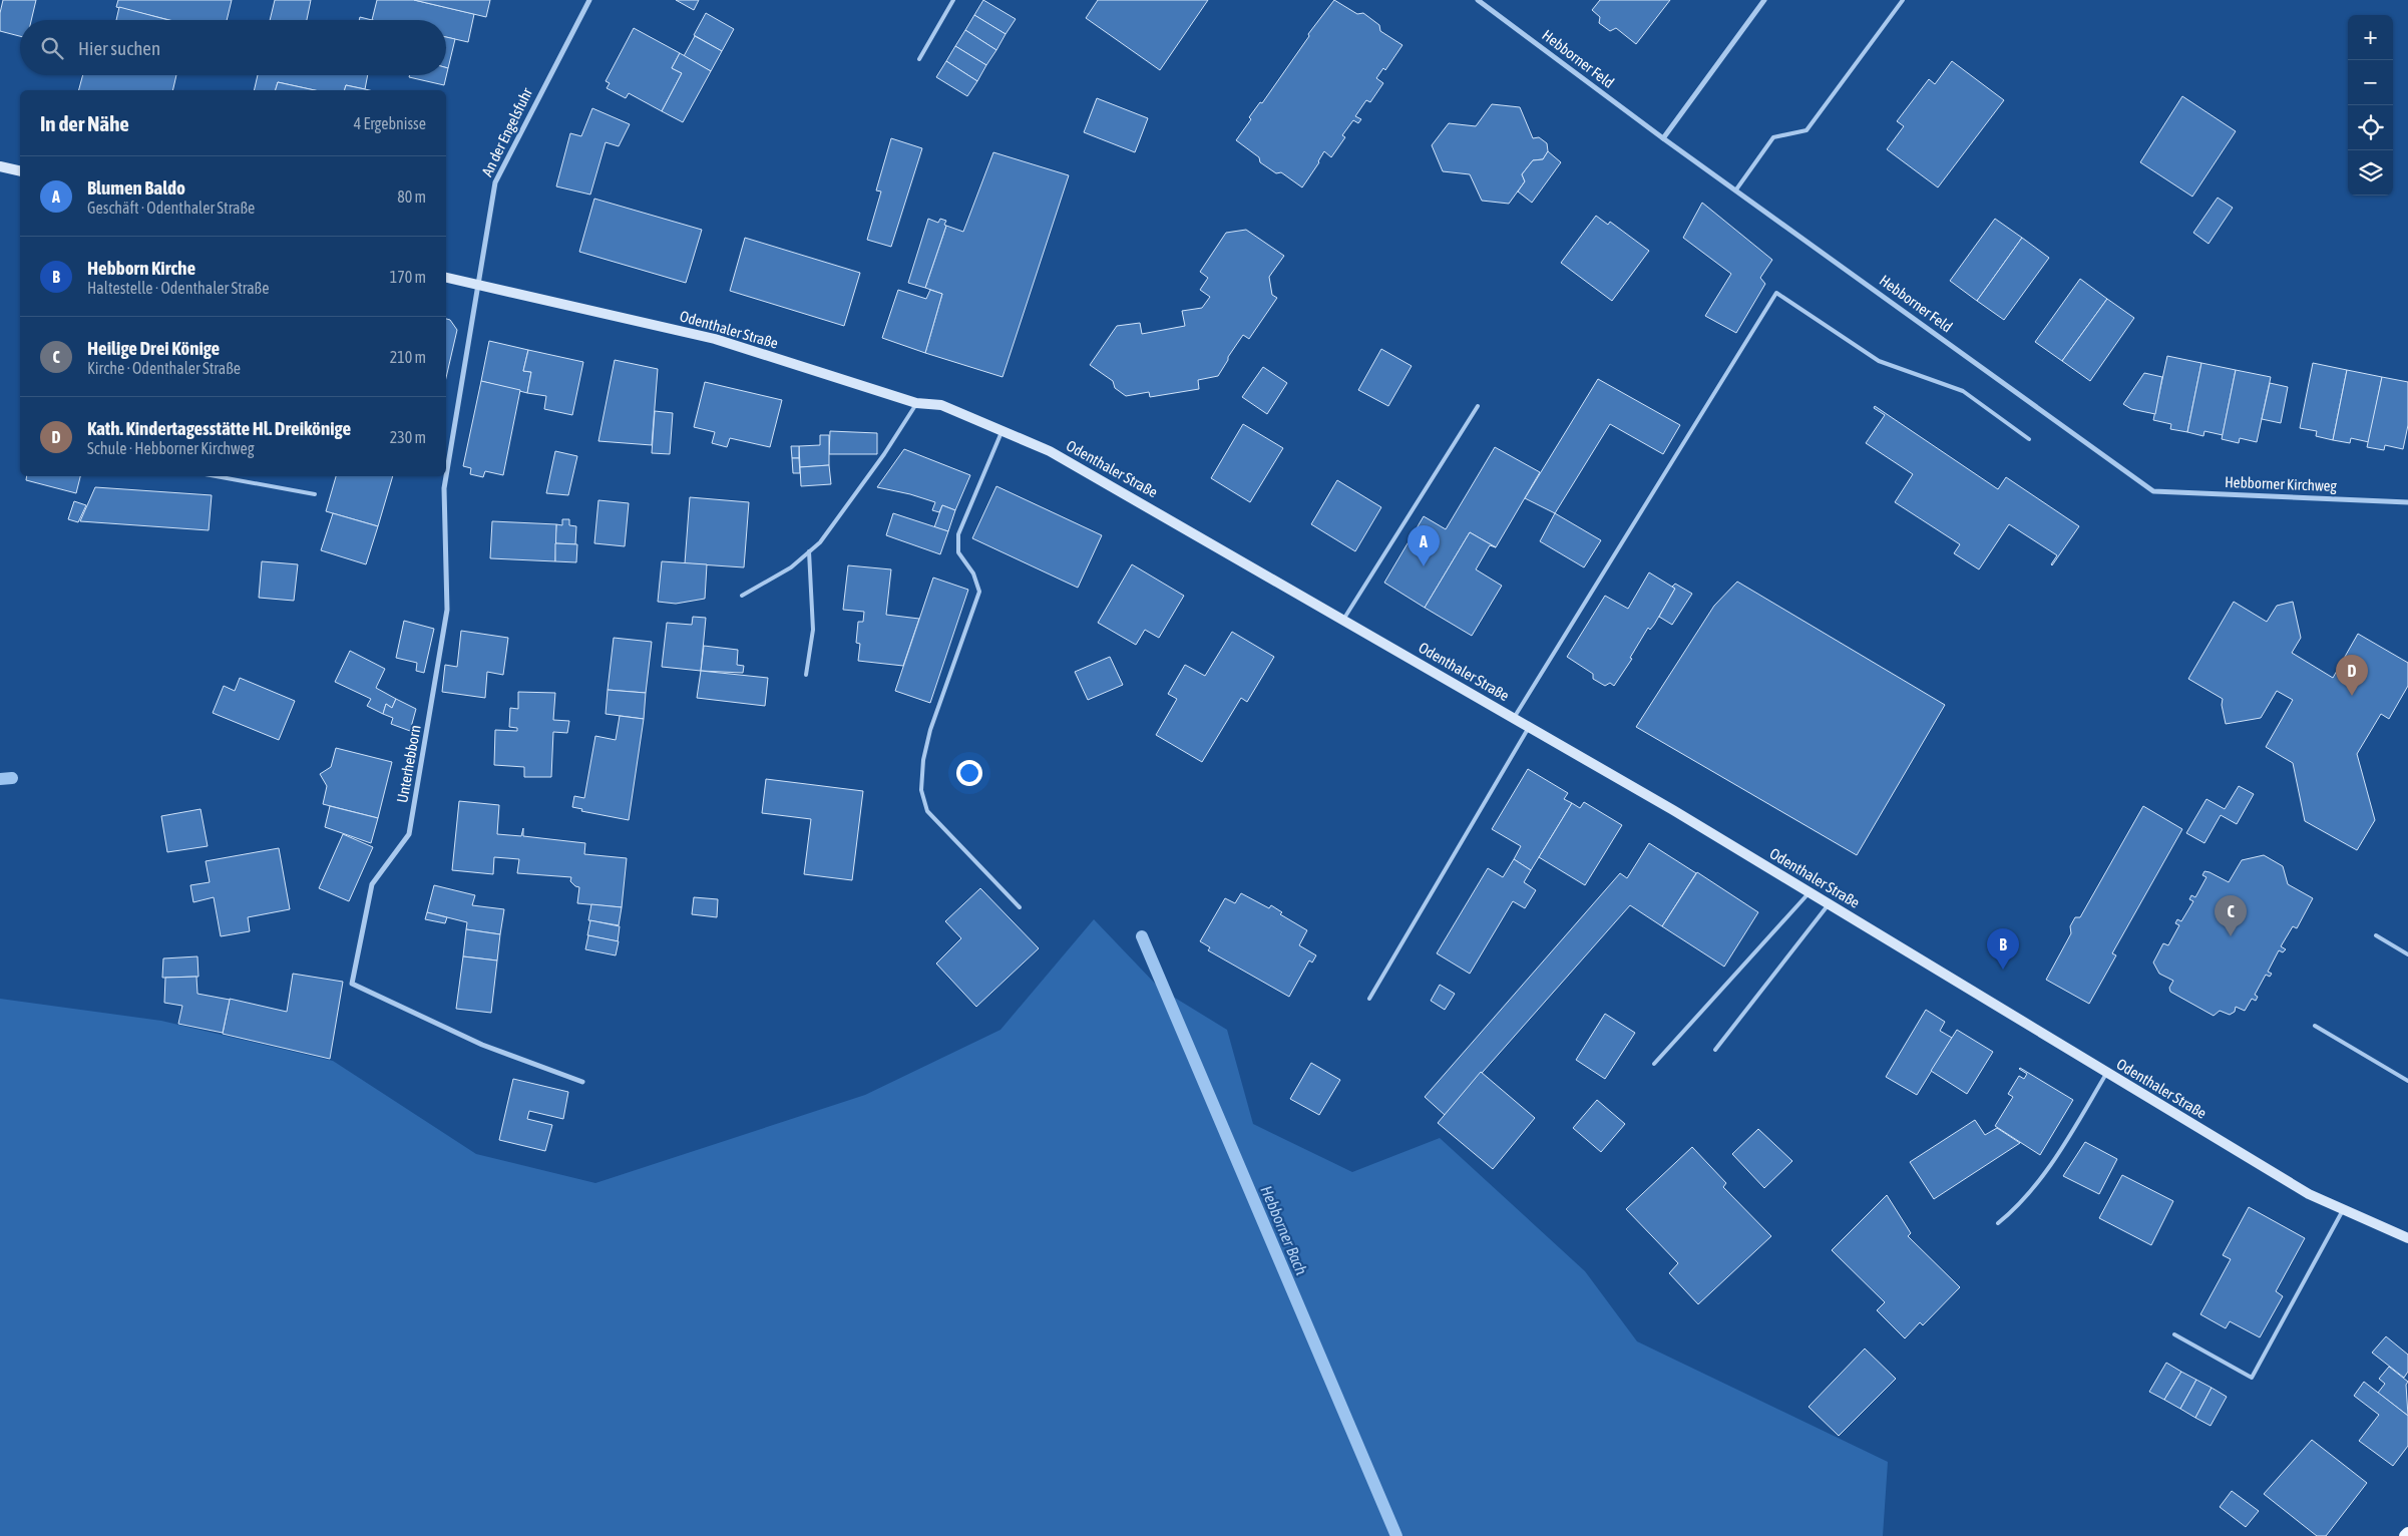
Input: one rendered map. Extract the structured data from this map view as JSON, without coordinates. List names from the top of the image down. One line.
{"streets":{"main road":["Odenthaler Straße"],"street":["Hebborner Feld","An der Engelsfuhr","Hebborner Kirchweg","Unterhebborn"]},"crossings":[["Hebborner Feld","Hebborner Kirchweg"],["An der Engelsfuhr","Odenthaler Straße"],["An der Engelsfuhr","Unterhebborn"],["Odenthaler Straße","Unterhebborn"]],"water":["Hebborner Bach"],"page":{"map_buttons":["+","−"],"search":"Hier suchen","heading":["In der Nähe","4 Ergebnisse"],"list":[{"mark":"A","name":"Blumen Baldo","note":"Geschäft · Odenthaler Straße","value":"80 m"},{"mark":"B","name":"Hebborn Kirche","note":"Haltestelle · Odenthaler Straße","value":"170 m"},{"mark":"C","name":"Heilige Drei Könige","note":"Kirche · Odenthaler Straße","value":"210 m"},{"mark":"D","name":"Kath. Kindertagesstätte Hl. Dreikönige","note":"Schule · Hebborner Kirchweg","value":"230 m"}],"pins":["A","D","C","B"]}}
